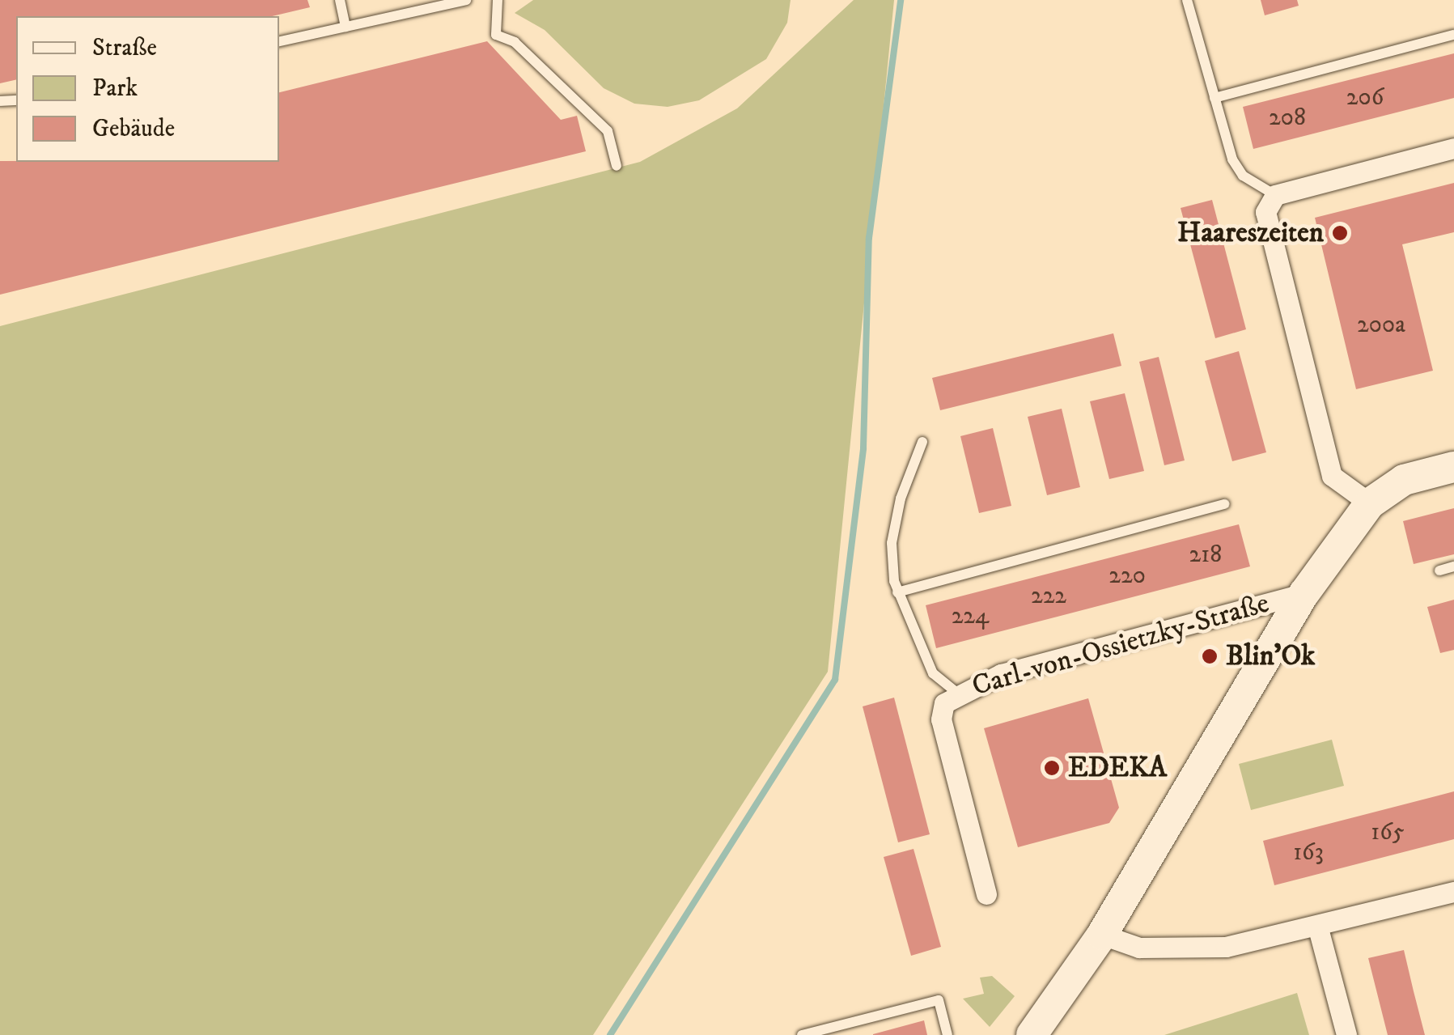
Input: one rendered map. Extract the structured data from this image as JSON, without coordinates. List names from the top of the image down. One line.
{"streets":{"street":["Carl-von-Ossietzky-Straße"]},"places":["Haareszeiten","Blin'Ok","EDEKA"],"house_numbers":["206","208","200a","218","220","222","224","165","163"],"legend":["Straße","Park","Gebäude"]}
